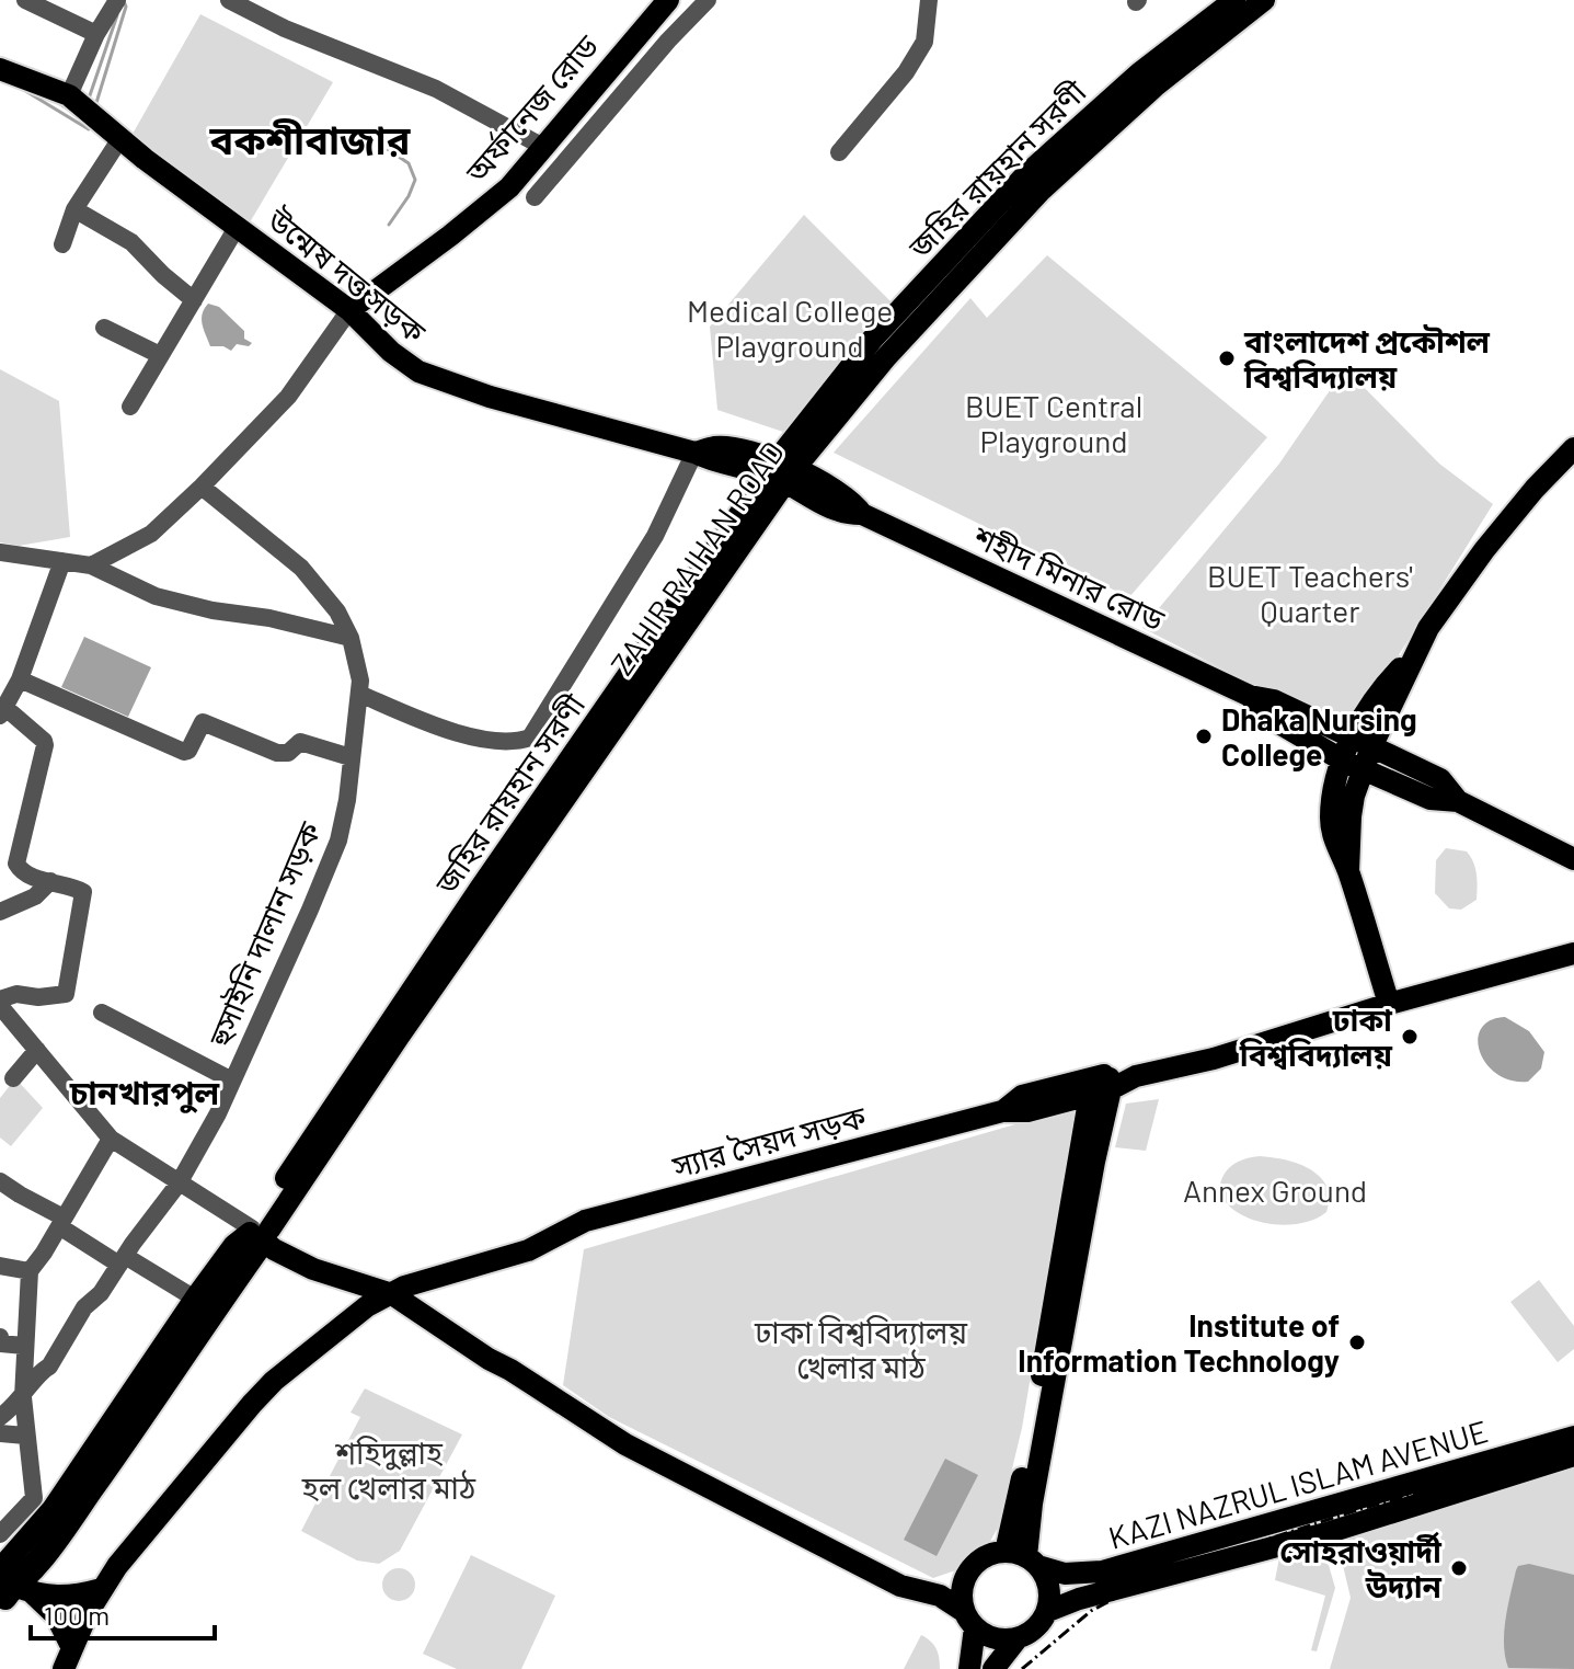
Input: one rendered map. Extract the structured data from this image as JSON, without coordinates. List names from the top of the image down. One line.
{"streets":{"main road":["অর্ফানেজ রোড","জহির রায়হান সরণী","উন্মেষ দত্ত সড়ক","ZAHIR RAIHAN ROAD","শহীদ মিনার রোড","স্যার সৈয়দ সড়ক","KAZI NAZRUL ISLAM AVENUE"],"street":["হুসাইনি দালান সড়ক"]},"crossings":[["অর্ফানেজ রোড","উন্মেষ দত্ত সড়ক"],["জহির রায়হান সরণী","উন্মেষ দত্ত সড়ক"],["জহির রায়হান সরণী","ZAHIR RAIHAN ROAD"],["জহির রায়হান সরণী","শহীদ মিনার রোড"],["উন্মেষ দত্ত সড়ক","ZAHIR RAIHAN ROAD"],["উন্মেষ দত্ত সড়ক","শহীদ মিনার রোড"],["ZAHIR RAIHAN ROAD","শহীদ মিনার রোড"]],"districts":["বকশীবাজার","চানখারপুল"],"parks":["Medical College Playground","BUET Central Playground","BUET Teachers' Quarter","Annex Ground","ঢাকা বিশ্ববিদ্যালয় খেলার মাঠ","শহিদুল্লাহ হল খেলার মাঠ"],"places":["বাংলাদেশ প্রকৌশল বিশ্ববিদ্যালয়","Dhaka Nursing College","ঢাকা বিশ্ববিদ্যালয়","Institute of Information Technology","সোহরাওয়ার্দী উদ্যান"],"scale_bar":"100 m"}
